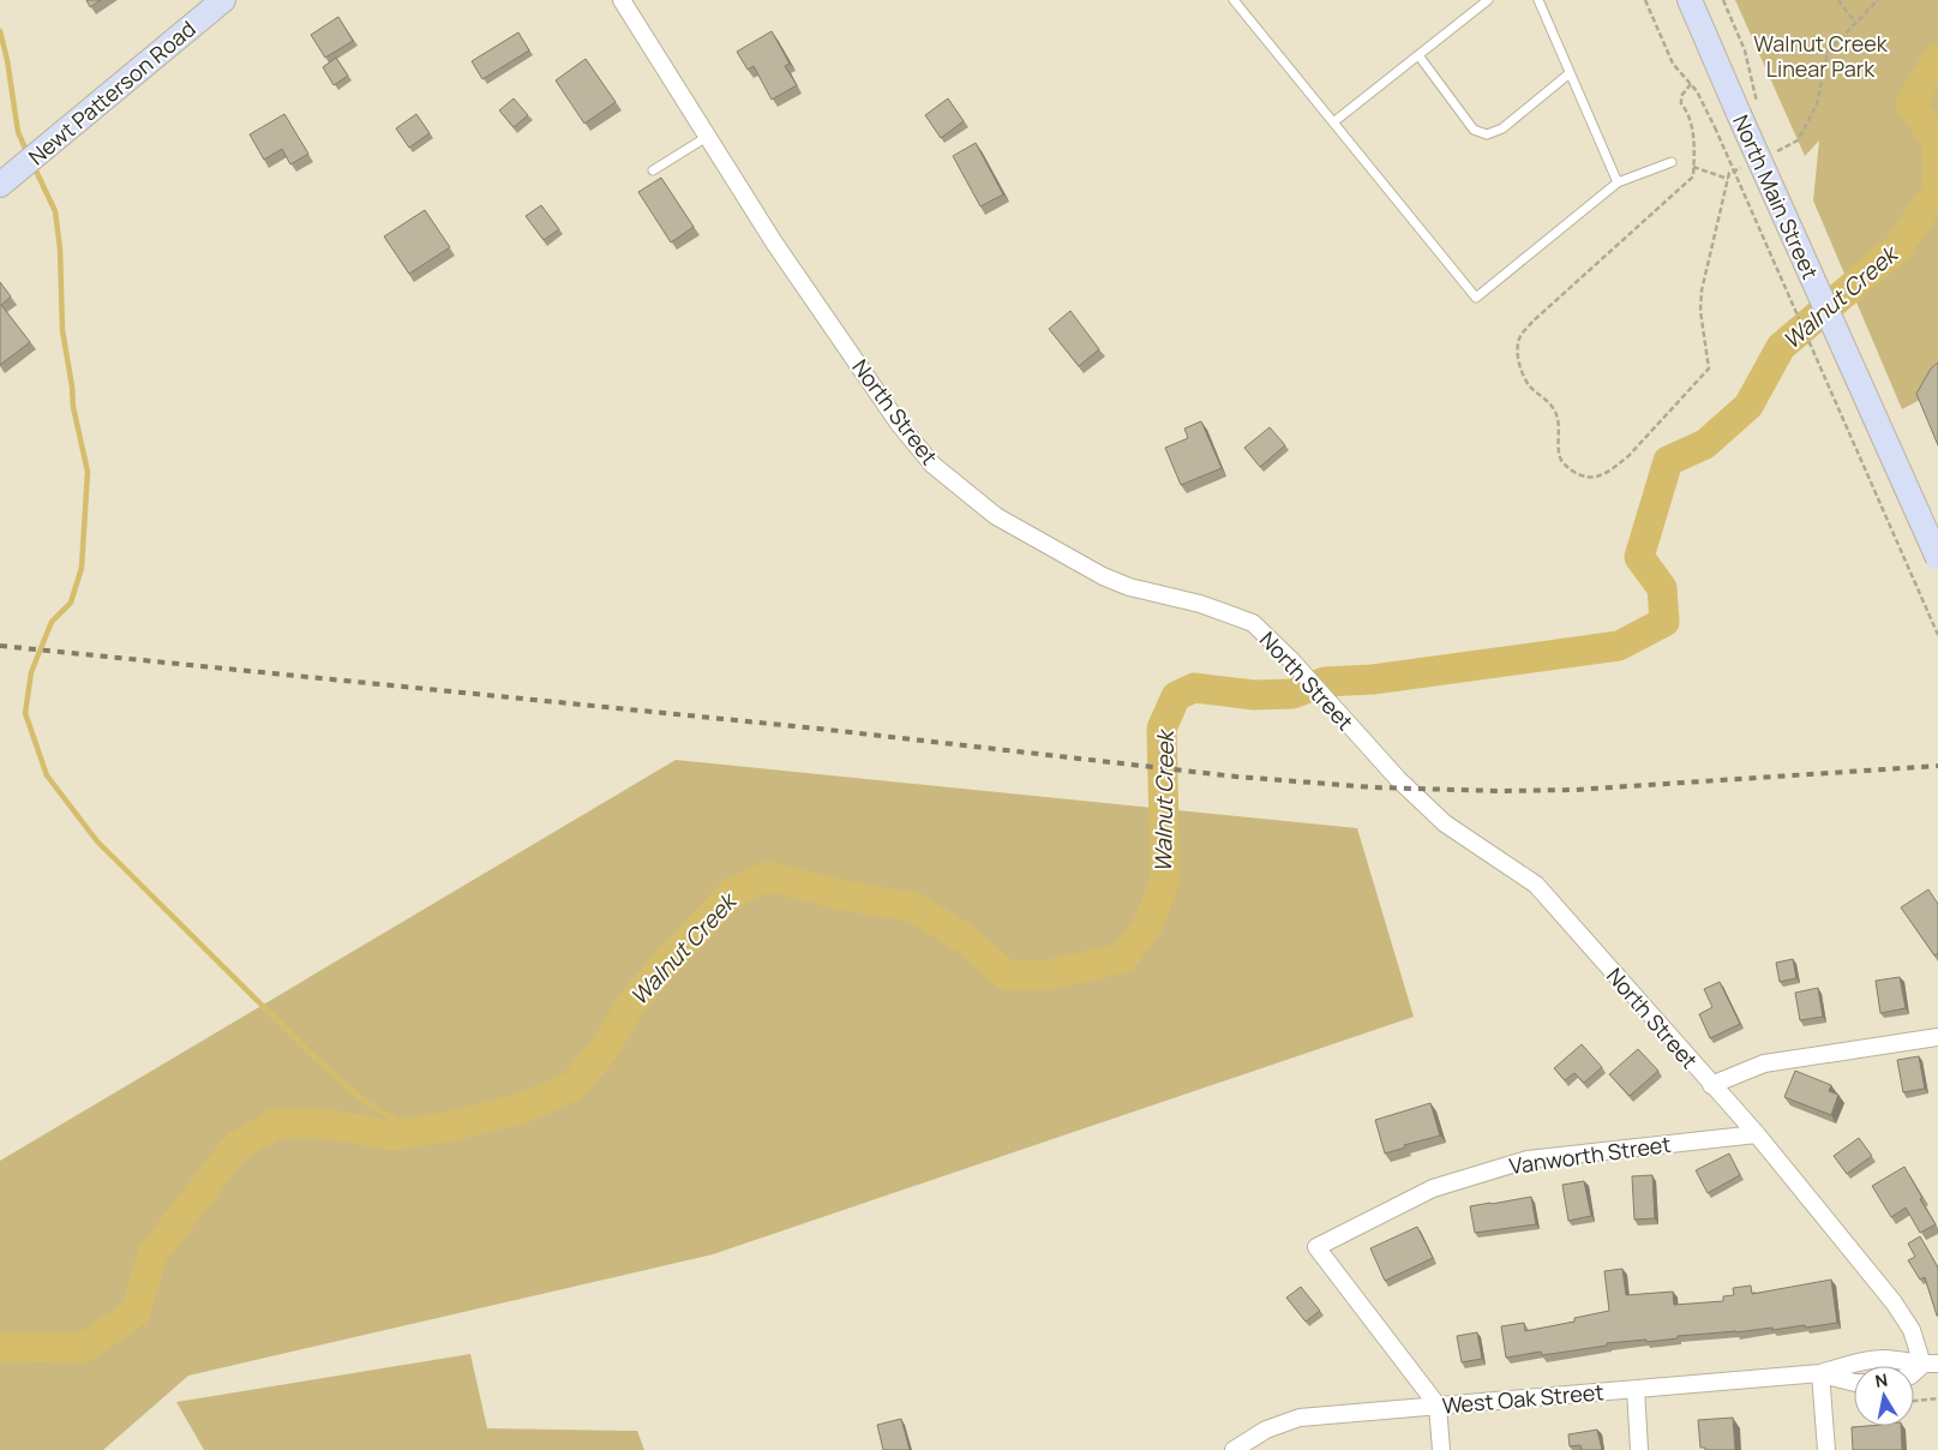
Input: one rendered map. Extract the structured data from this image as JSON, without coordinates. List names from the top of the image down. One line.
{"streets":{"main road":["Newt Patterson Road","North Main Street"],"street":["North Street","Vanworth Street","West Oak Street"]},"crossings":[["North Street","Vanworth Street"],["North Street","West Oak Street"],["Vanworth Street","West Oak Street"]],"water":["Walnut Creek"],"parks":["Walnut Creek Linear Park"],"north":"top"}
